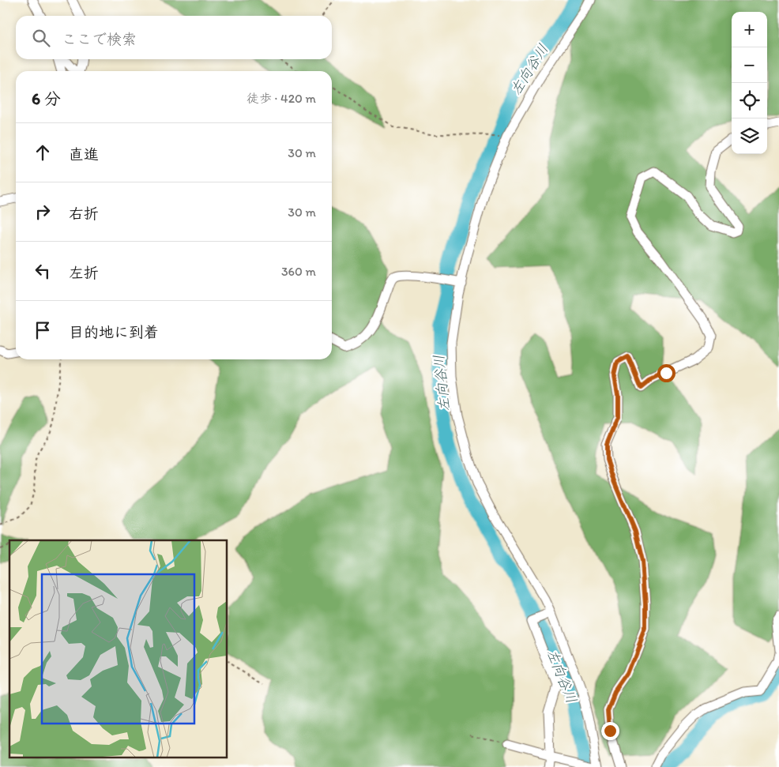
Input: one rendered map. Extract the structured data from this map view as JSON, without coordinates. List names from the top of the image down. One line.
{"water":["左向谷川"],"page":{"map_buttons":["+","−"],"search":"ここで検索","heading":["6 分","徒歩 · 420 m"],"list":[["直進","30 m"],["右折","30 m"],["左折","360 m"],"目的地に到着"]}}
